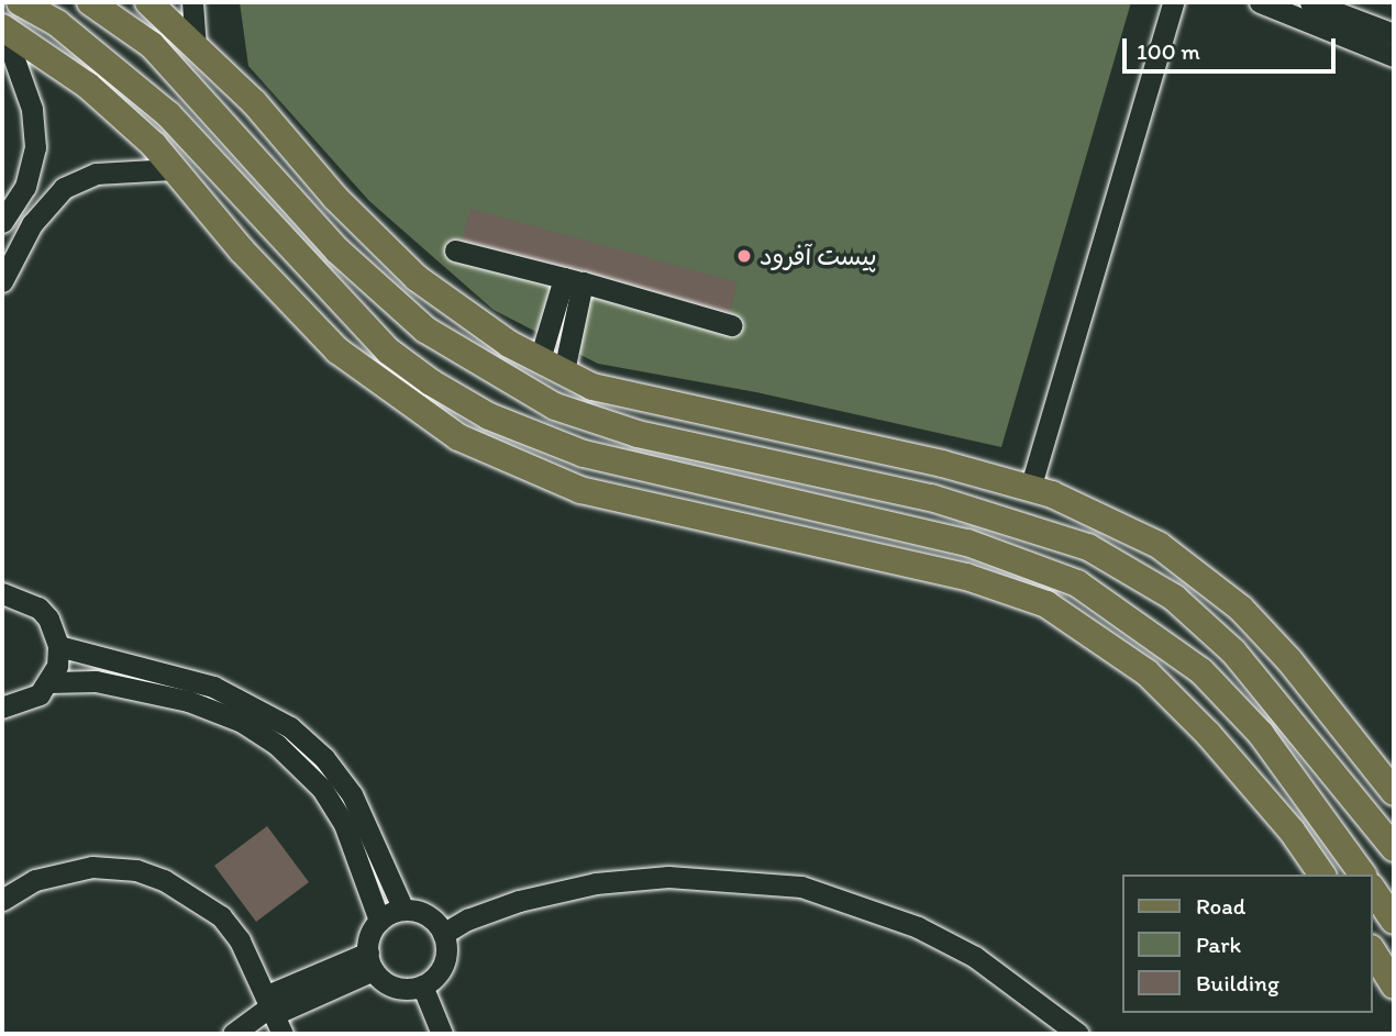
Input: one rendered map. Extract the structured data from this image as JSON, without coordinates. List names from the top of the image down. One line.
{"places":["پیست آفرود"],"legend":["Road","Park","Building"],"scale_bar":"100 m"}
